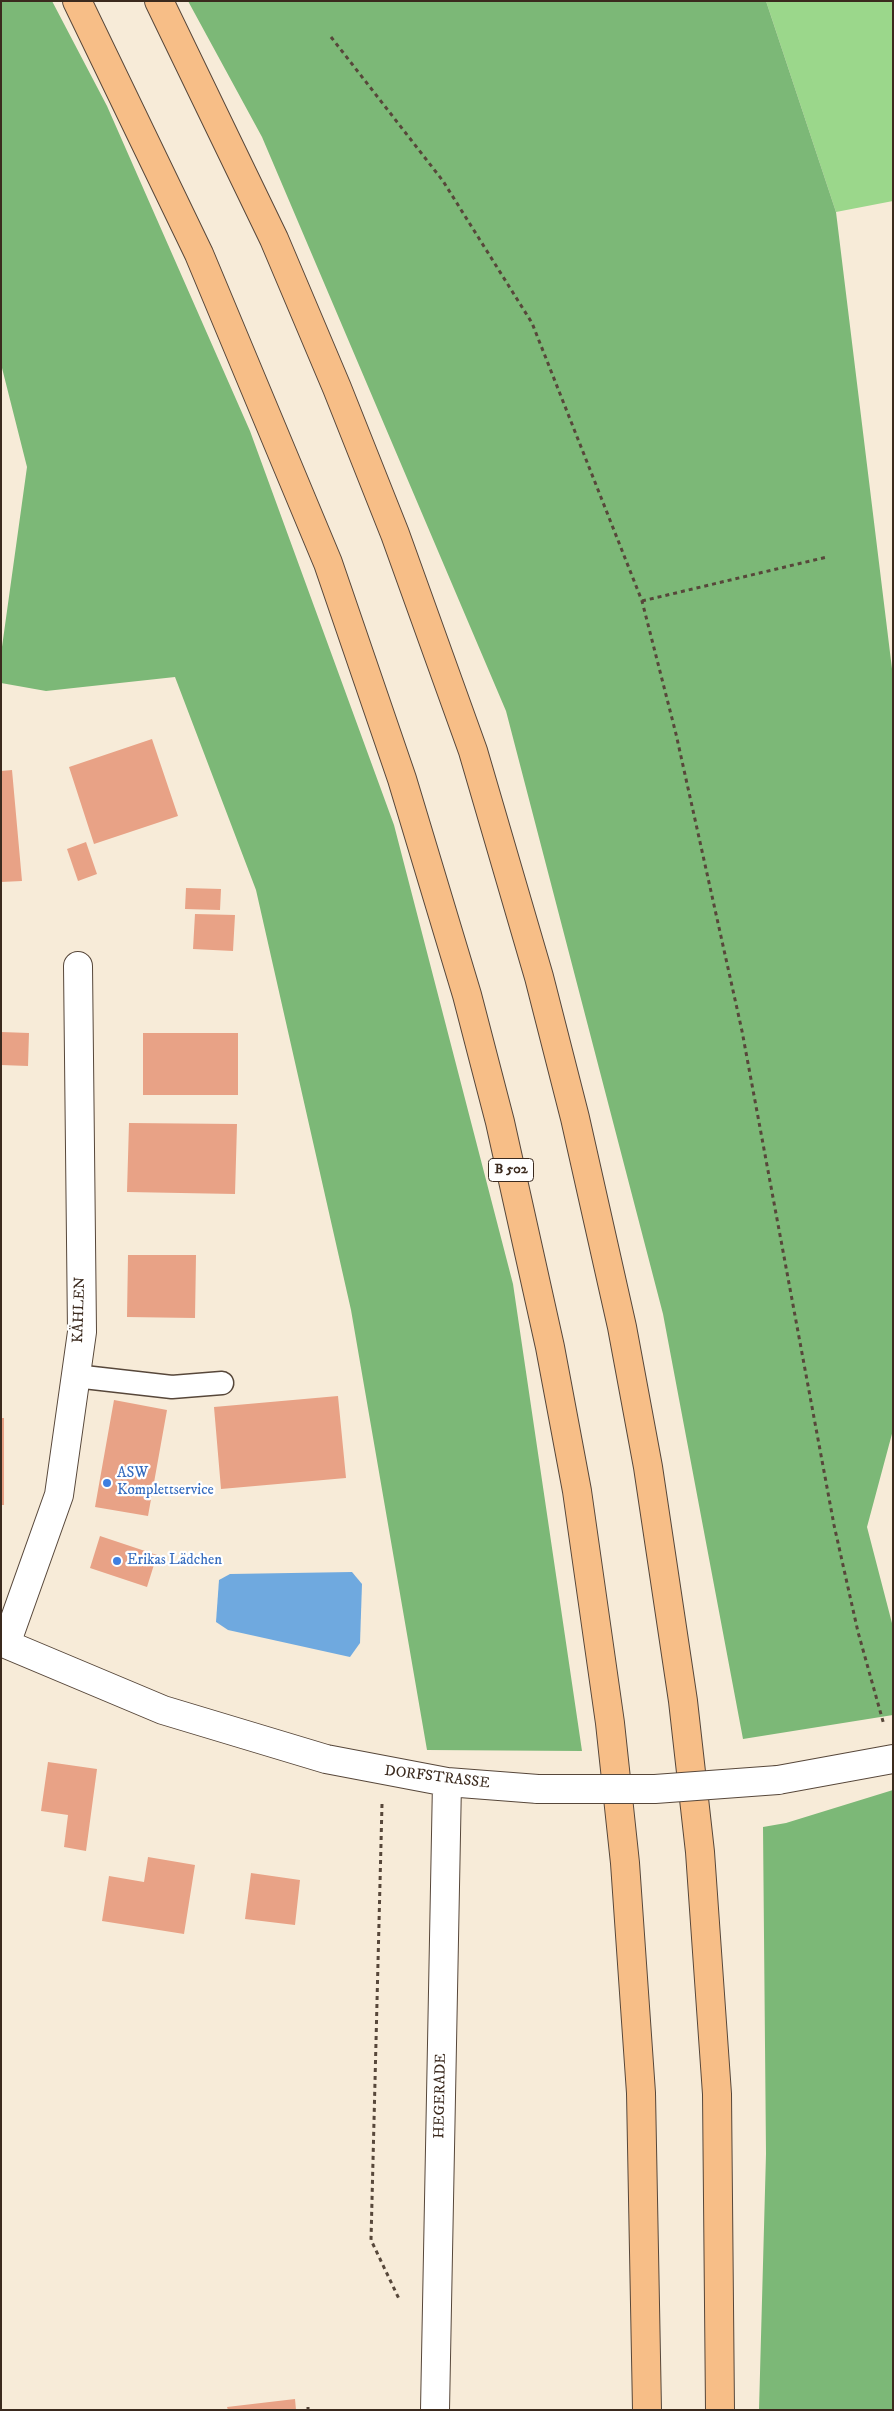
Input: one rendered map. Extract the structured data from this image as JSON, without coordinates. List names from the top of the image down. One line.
{"streets":{"highway":["B 502"],"street":["KÄHLEN","DORFSTRASSE","HEGERADE"]},"crossings":[["KÄHLEN","DORFSTRASSE"],["DORFSTRASSE","HEGERADE"]],"places":["ASW Komplettservice","Erikas Lädchen"]}
